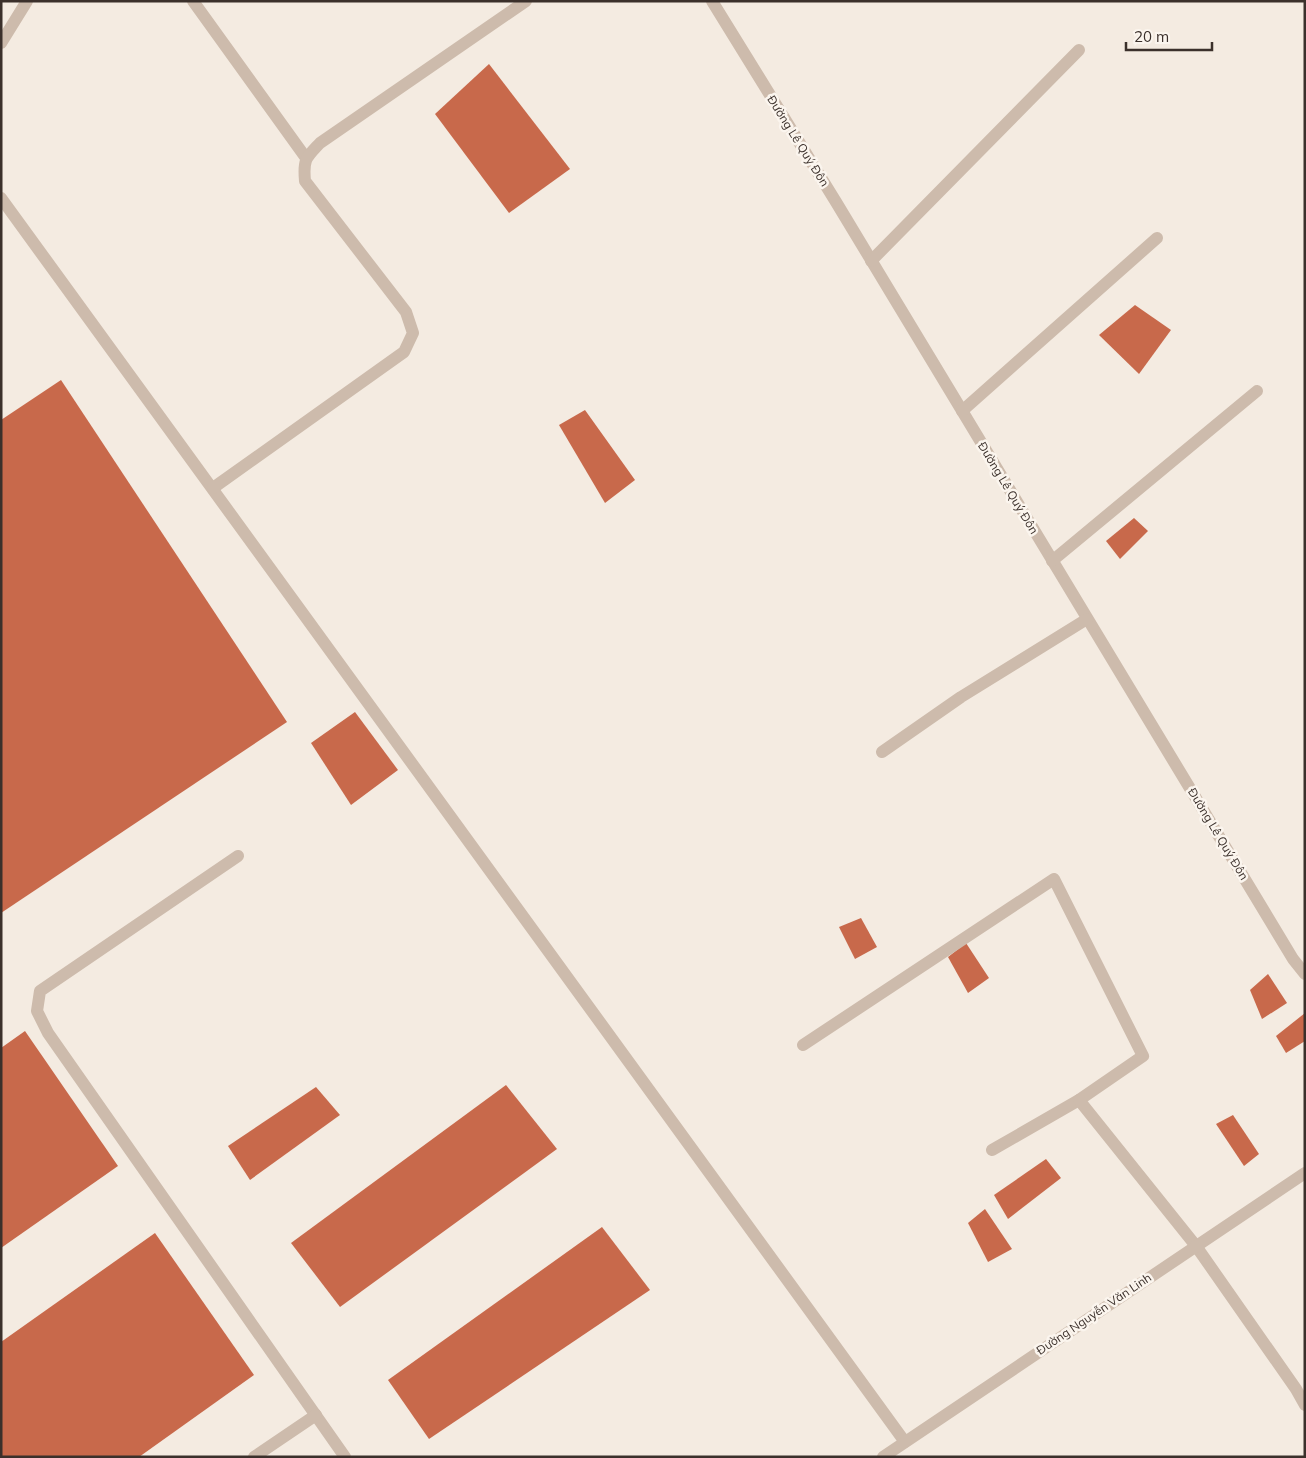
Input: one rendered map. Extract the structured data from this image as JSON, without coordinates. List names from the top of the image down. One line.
{"streets":{"street":["Đường Lê Quý Đôn","Đường Nguyễn Văn Linh"]},"scale_bar":"20 m"}
